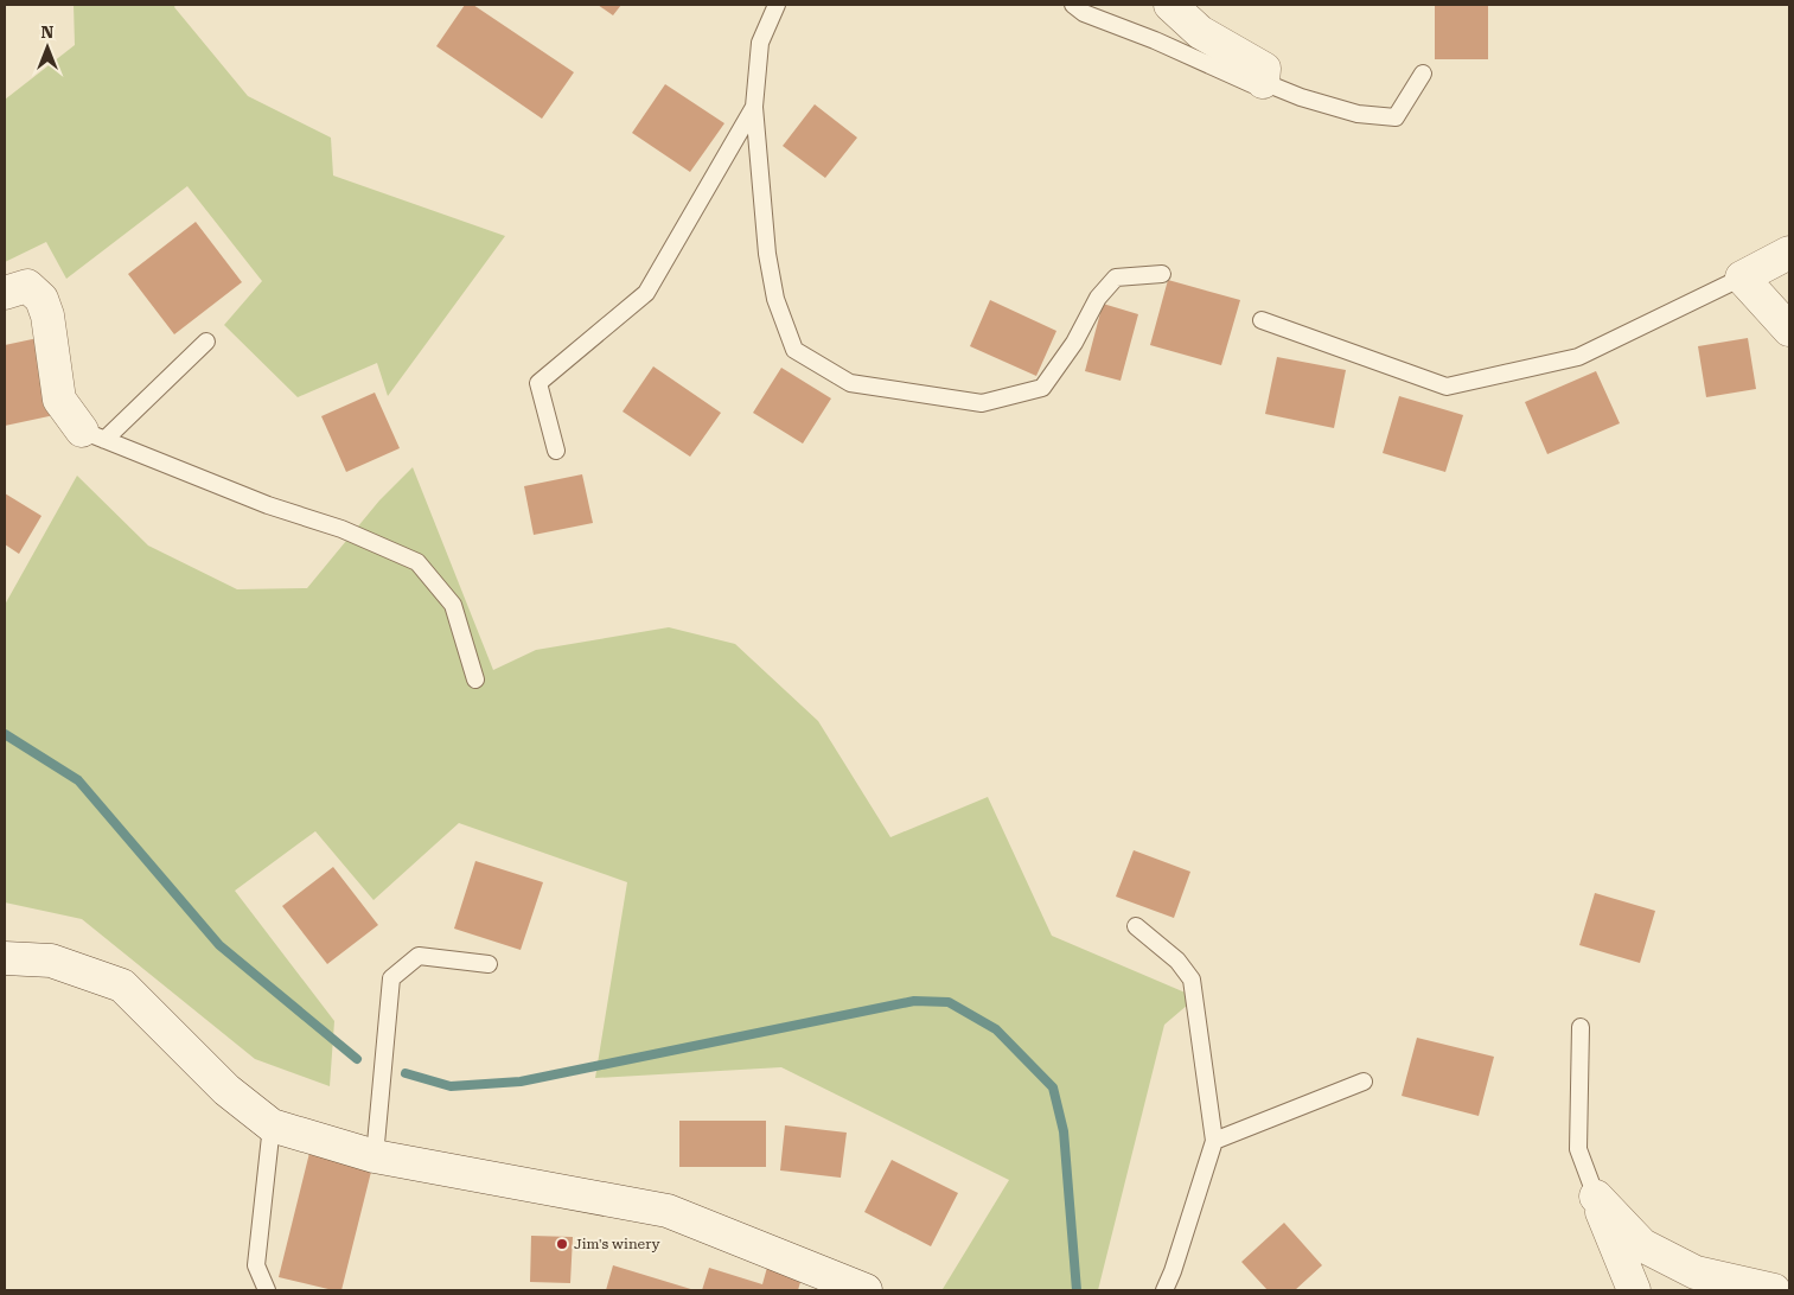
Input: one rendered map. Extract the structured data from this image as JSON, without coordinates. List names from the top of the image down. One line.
{"places":["Jim's winery"],"north":"top"}
